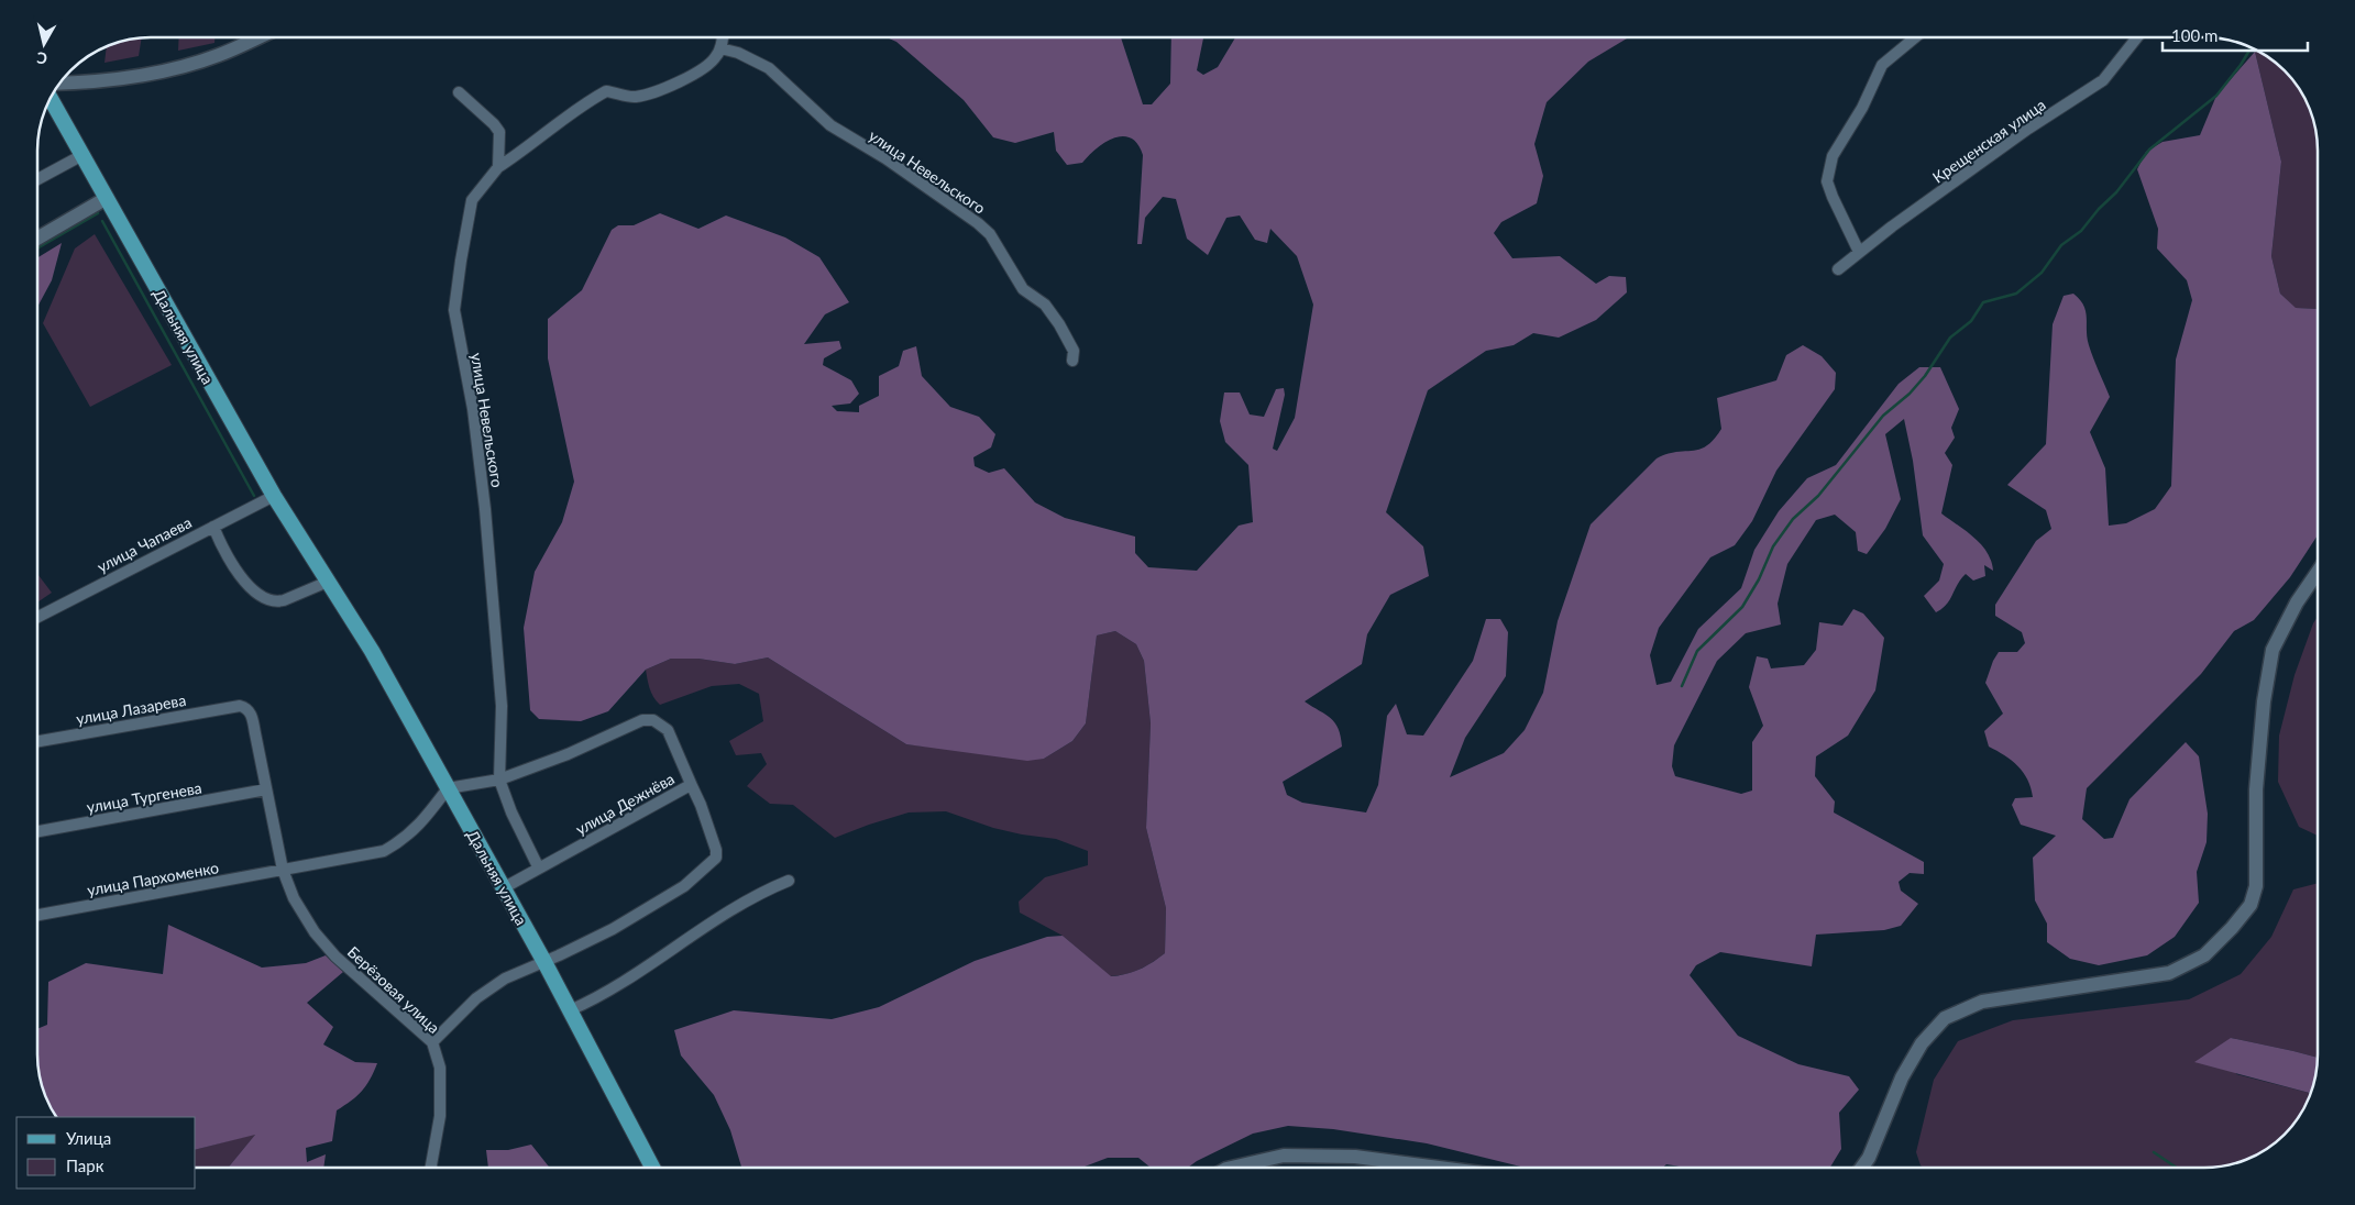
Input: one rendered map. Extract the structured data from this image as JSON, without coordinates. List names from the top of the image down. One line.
{"streets":{"main road":["Дальняя улица"],"street":["Крещенская улица","улица Невельского","улица Чапаева","улица Лазарева","улица Тургенева","улица Дежнёва","улица Пархоменко","Берёзовая улица"]},"crossings":[["Дальняя улица","улица Чапаева"],["Дальняя улица","улица Дежнёва"],["Дальняя улица","улица Пархоменко"],["улица Лазарева","Берёзовая улица"],["улица Тургенева","Берёзовая улица"],["улица Пархоменко","Берёзовая улица"]],"legend":["Улица","Парк"],"scale_bar":"100 m","north":"bottom"}
